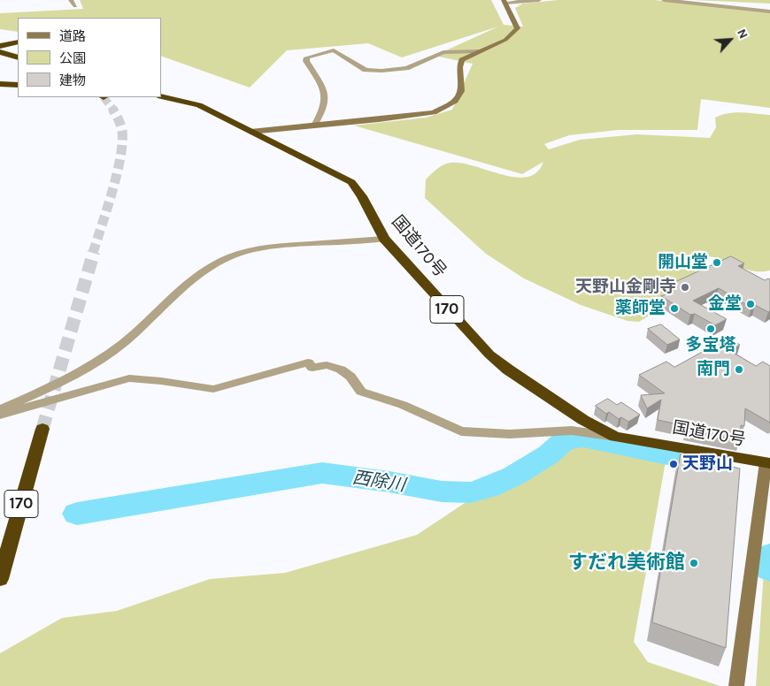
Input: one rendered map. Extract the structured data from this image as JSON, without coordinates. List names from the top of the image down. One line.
{"streets":{"highway":["国道170号","170"]},"water":["西除川"],"places":["開山堂","天野山金剛寺","金堂","薬師堂","多宝塔","南門","天野山","すだれ美術館"],"legend":["道路","公園","建物"],"north":"top right"}
